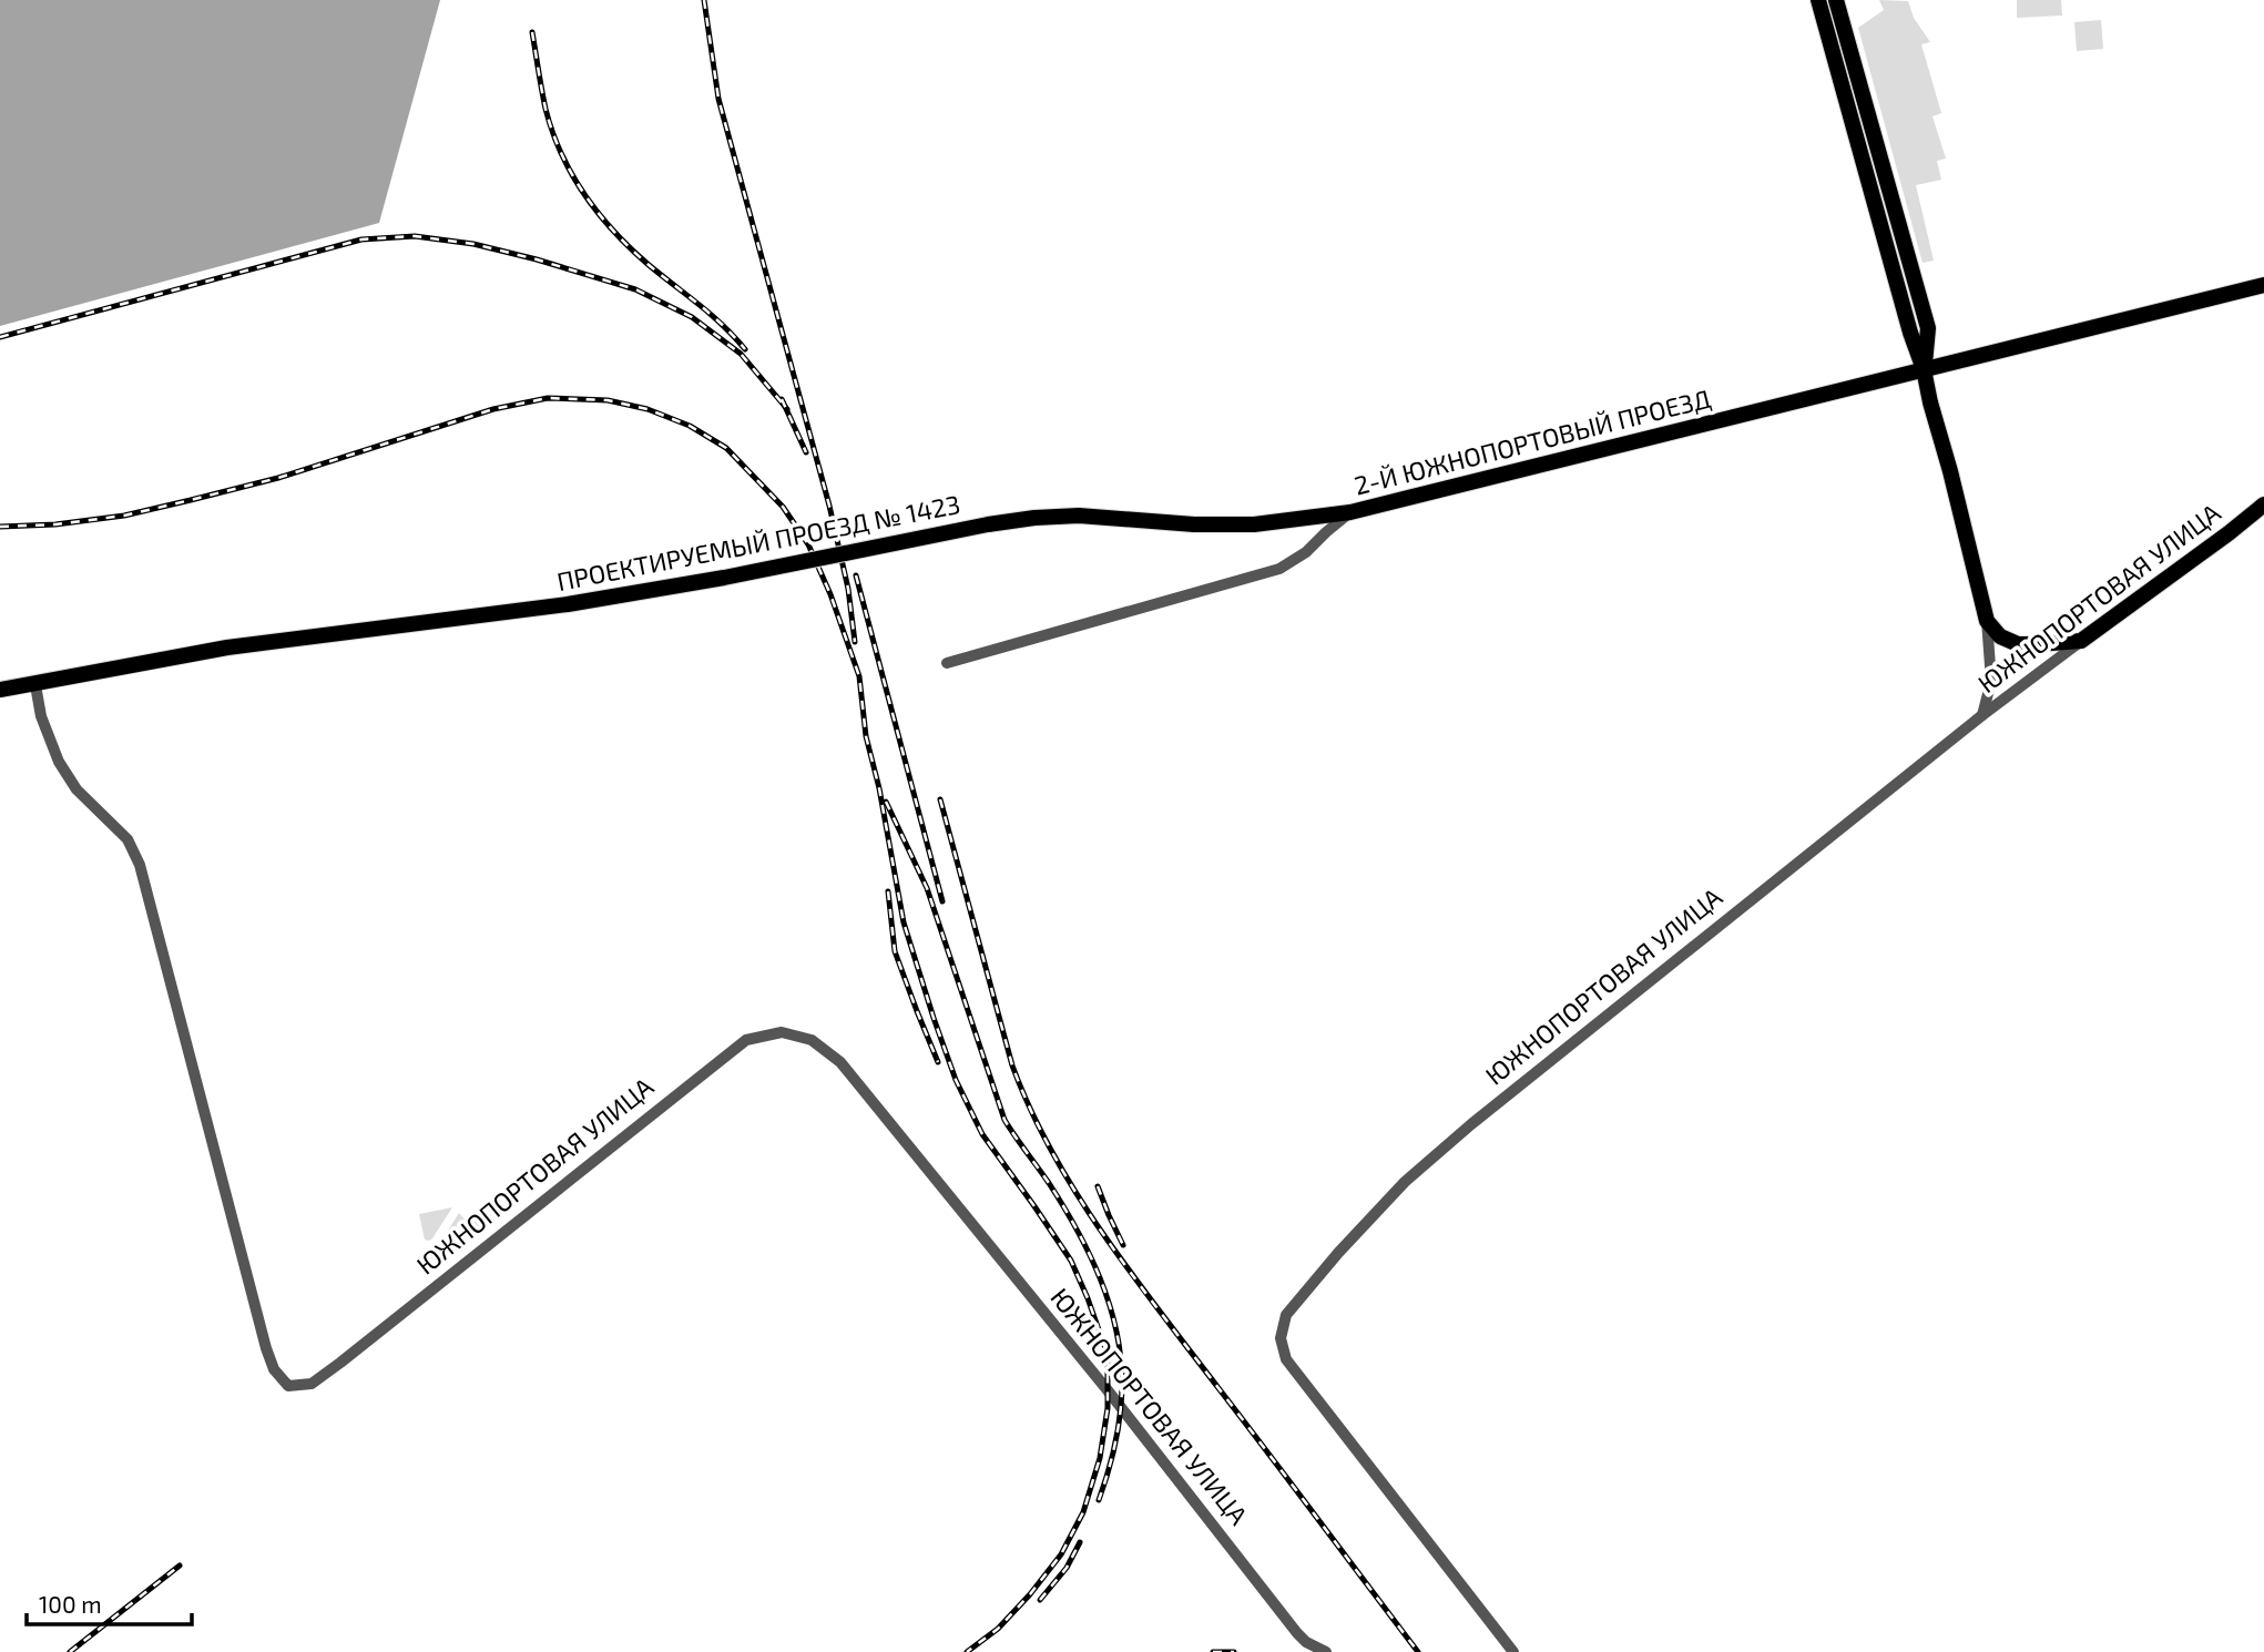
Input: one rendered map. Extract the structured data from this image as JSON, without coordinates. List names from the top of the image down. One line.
{"streets":{"main road":["2-Й ЮЖНОПОРТОВЫЙ ПРОЕЗД","ПРОЕКТИРУЕМЫЙ ПРОЕЗД № 1423","ЮЖНОПОРТОВАЯ УЛИЦА"]},"crossings":[["2-Й ЮЖНОПОРТОВЫЙ ПРОЕЗД","ПРОЕКТИРУЕМЫЙ ПРОЕЗД № 1423"],["ПРОЕКТИРУЕМЫЙ ПРОЕЗД № 1423","ЮЖНОПОРТОВАЯ УЛИЦА"]],"scale_bar":"100 m"}
